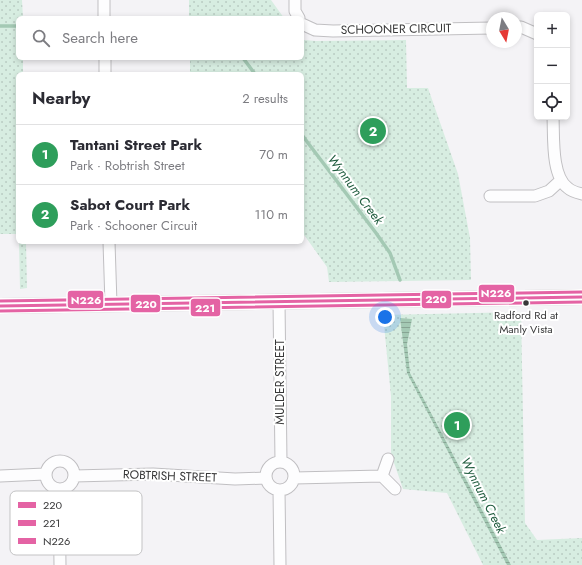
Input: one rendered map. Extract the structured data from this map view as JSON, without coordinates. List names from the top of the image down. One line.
{"streets":{"street":["SCHOONER CIRCUIT","MULDER STREET","ROBTRISH STREET"]},"crossings":[["MULDER STREET","ROBTRISH STREET"]],"water":["Wynnum Creek"],"places":["Radford Rd at Manly Vista"],"lines":["transit line N226","transit line 220","transit line 221"],"legend":["220","221","N226"],"north":"bottom","page":{"map_buttons":["+","−"],"search":"Search here","heading":["Nearby","2 results"],"pins":["2","1"],"list":[{"mark":"1","name":"Tantani Street Park","note":"Park · Robtrish Street","value":"70 m"},{"mark":"2","name":"Sabot Court Park","note":"Park · Schooner Circuit","value":"110 m"}]}}
